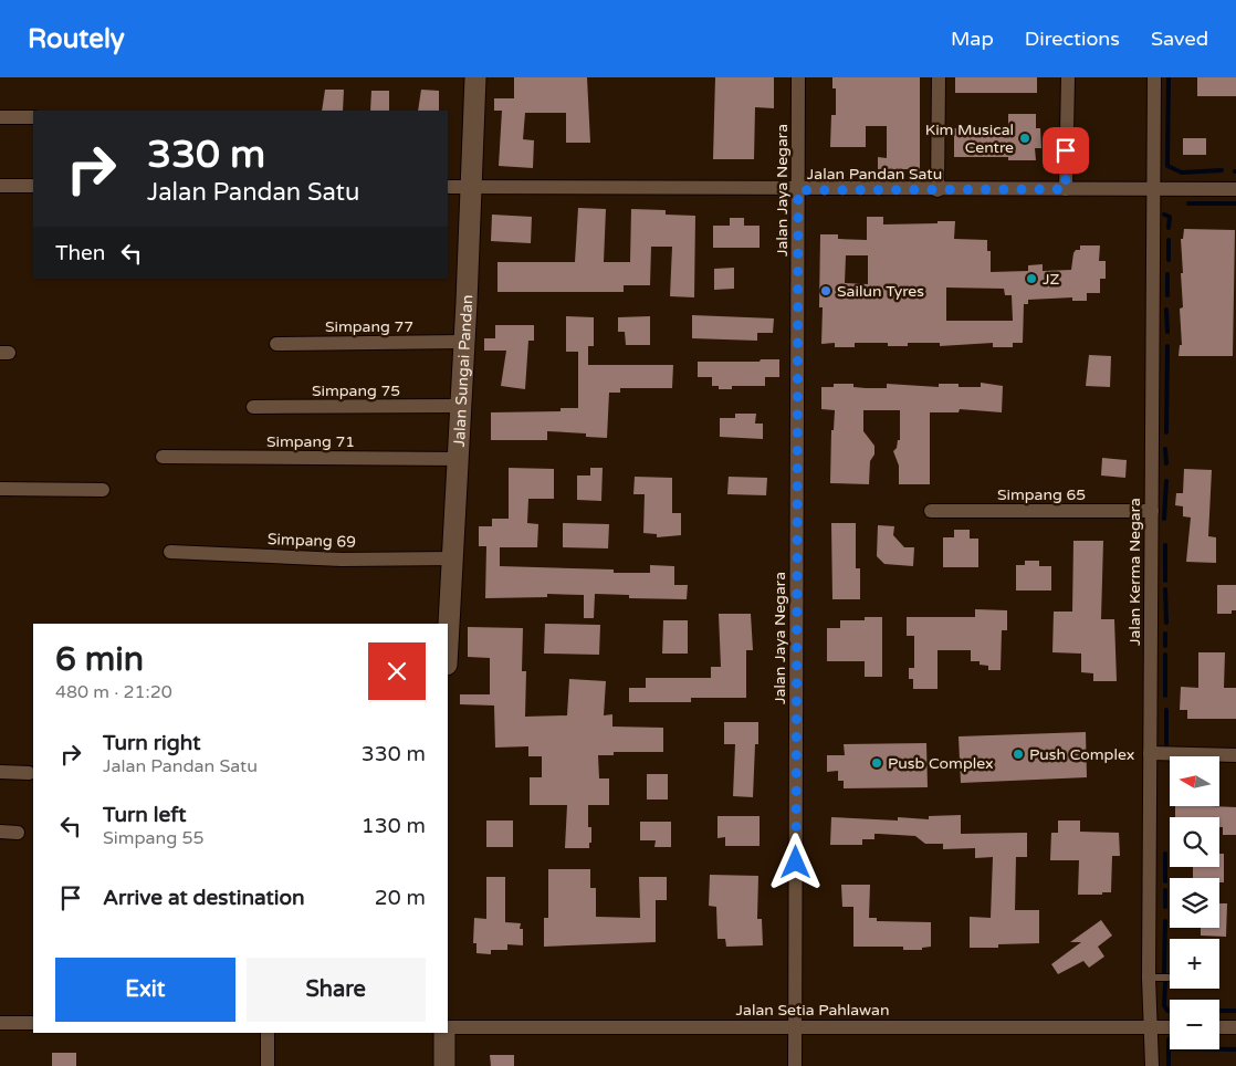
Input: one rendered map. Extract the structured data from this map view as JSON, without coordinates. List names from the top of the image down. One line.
{"streets":{"street":["Jalan Pandan Satu","Jalan Jaya Negara","Simpang 77","Jalan Sungai Pandan","Simpang 75","Simpang 71","Simpang 65","Simpang 69","Jalan Kerma Negara","Jalan Setia Pahlawan"]},"crossings":[["Jalan Pandan Satu","Jalan Jaya Negara"],["Jalan Pandan Satu","Jalan Sungai Pandan"],["Jalan Pandan Satu","Jalan Kerma Negara"],["Jalan Jaya Negara","Jalan Setia Pahlawan"],["Simpang 77","Jalan Sungai Pandan"],["Jalan Sungai Pandan","Simpang 75"],["Jalan Sungai Pandan","Simpang 71"],["Jalan Sungai Pandan","Simpang 69"],["Simpang 65","Jalan Kerma Negara"],["Jalan Kerma Negara","Jalan Setia Pahlawan"]],"places":["Kim Musical Centre","JZ","Sailun Tyres","Push Complex","Pusb Complex"],"north":"left","page":{"header":"Routely","nav":["Map","Directions","Saved"],"turn":["330 m","Jalan Pandan Satu"],"then":"Then","heading":["6 min","480 m · 21:20"],"list":[{"name":"Turn right","note":"Jalan Pandan Satu","value":"330 m"},{"name":"Turn left","note":"Simpang 55","value":"130 m"},{"name":"Arrive at destination","value":"20 m"}],"map_buttons":["+","−"],"buttons":["Exit","Share"]}}
